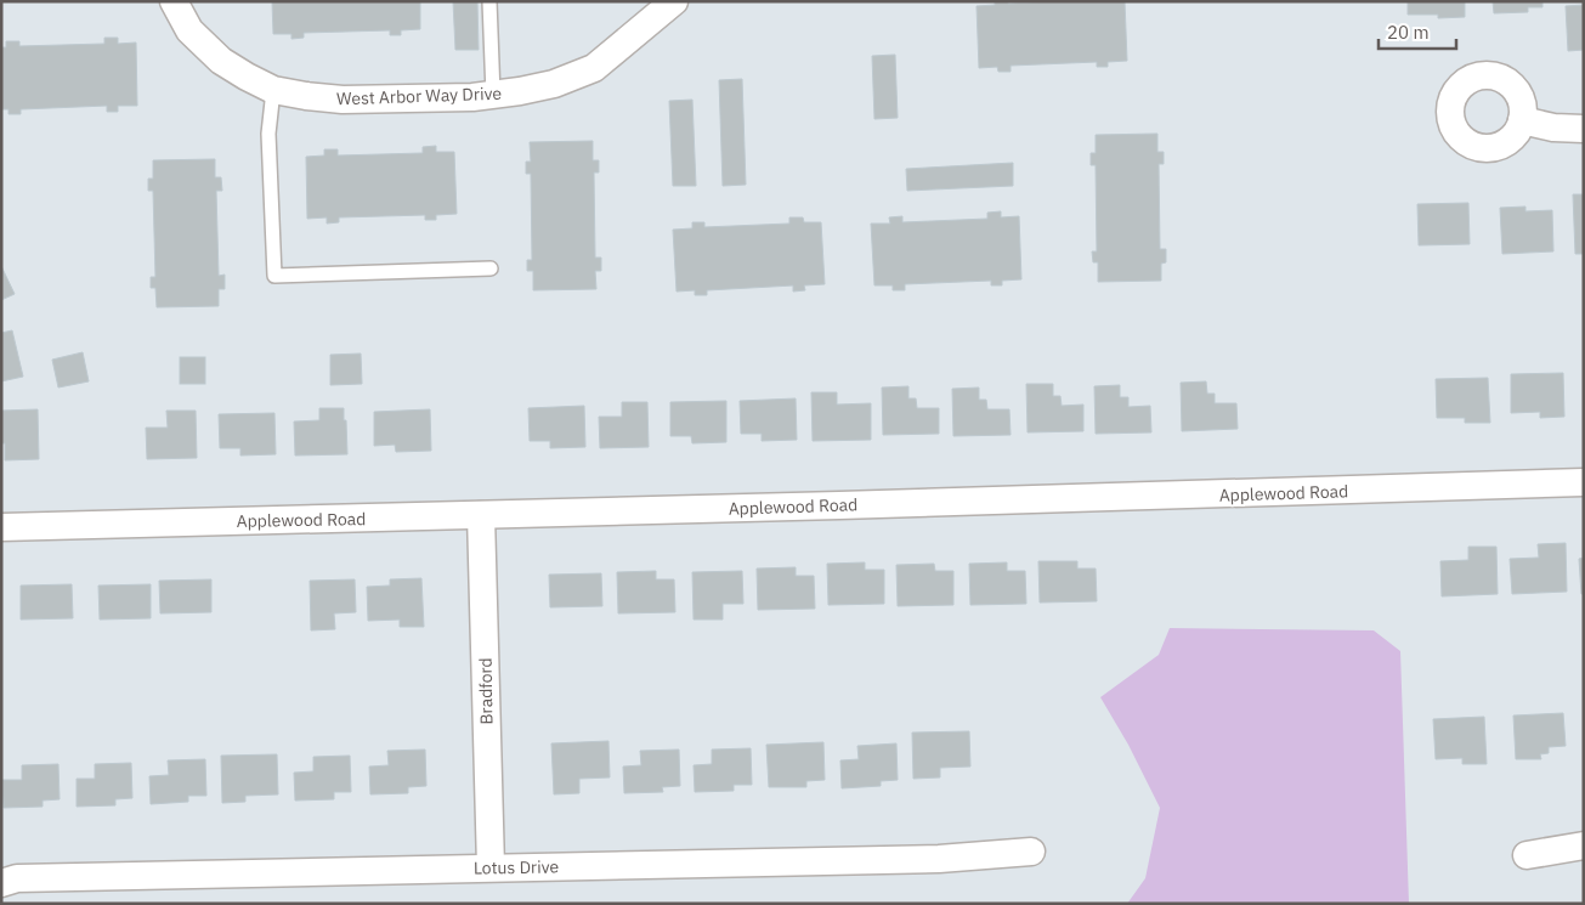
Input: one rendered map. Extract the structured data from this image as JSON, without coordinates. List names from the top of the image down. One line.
{"streets":{"street":["West Arbor Way Drive","Applewood Road","Bradford","Lotus Drive"]},"crossings":[["Applewood Road","Bradford"],["Bradford","Lotus Drive"]],"scale_bar":"20 m"}
